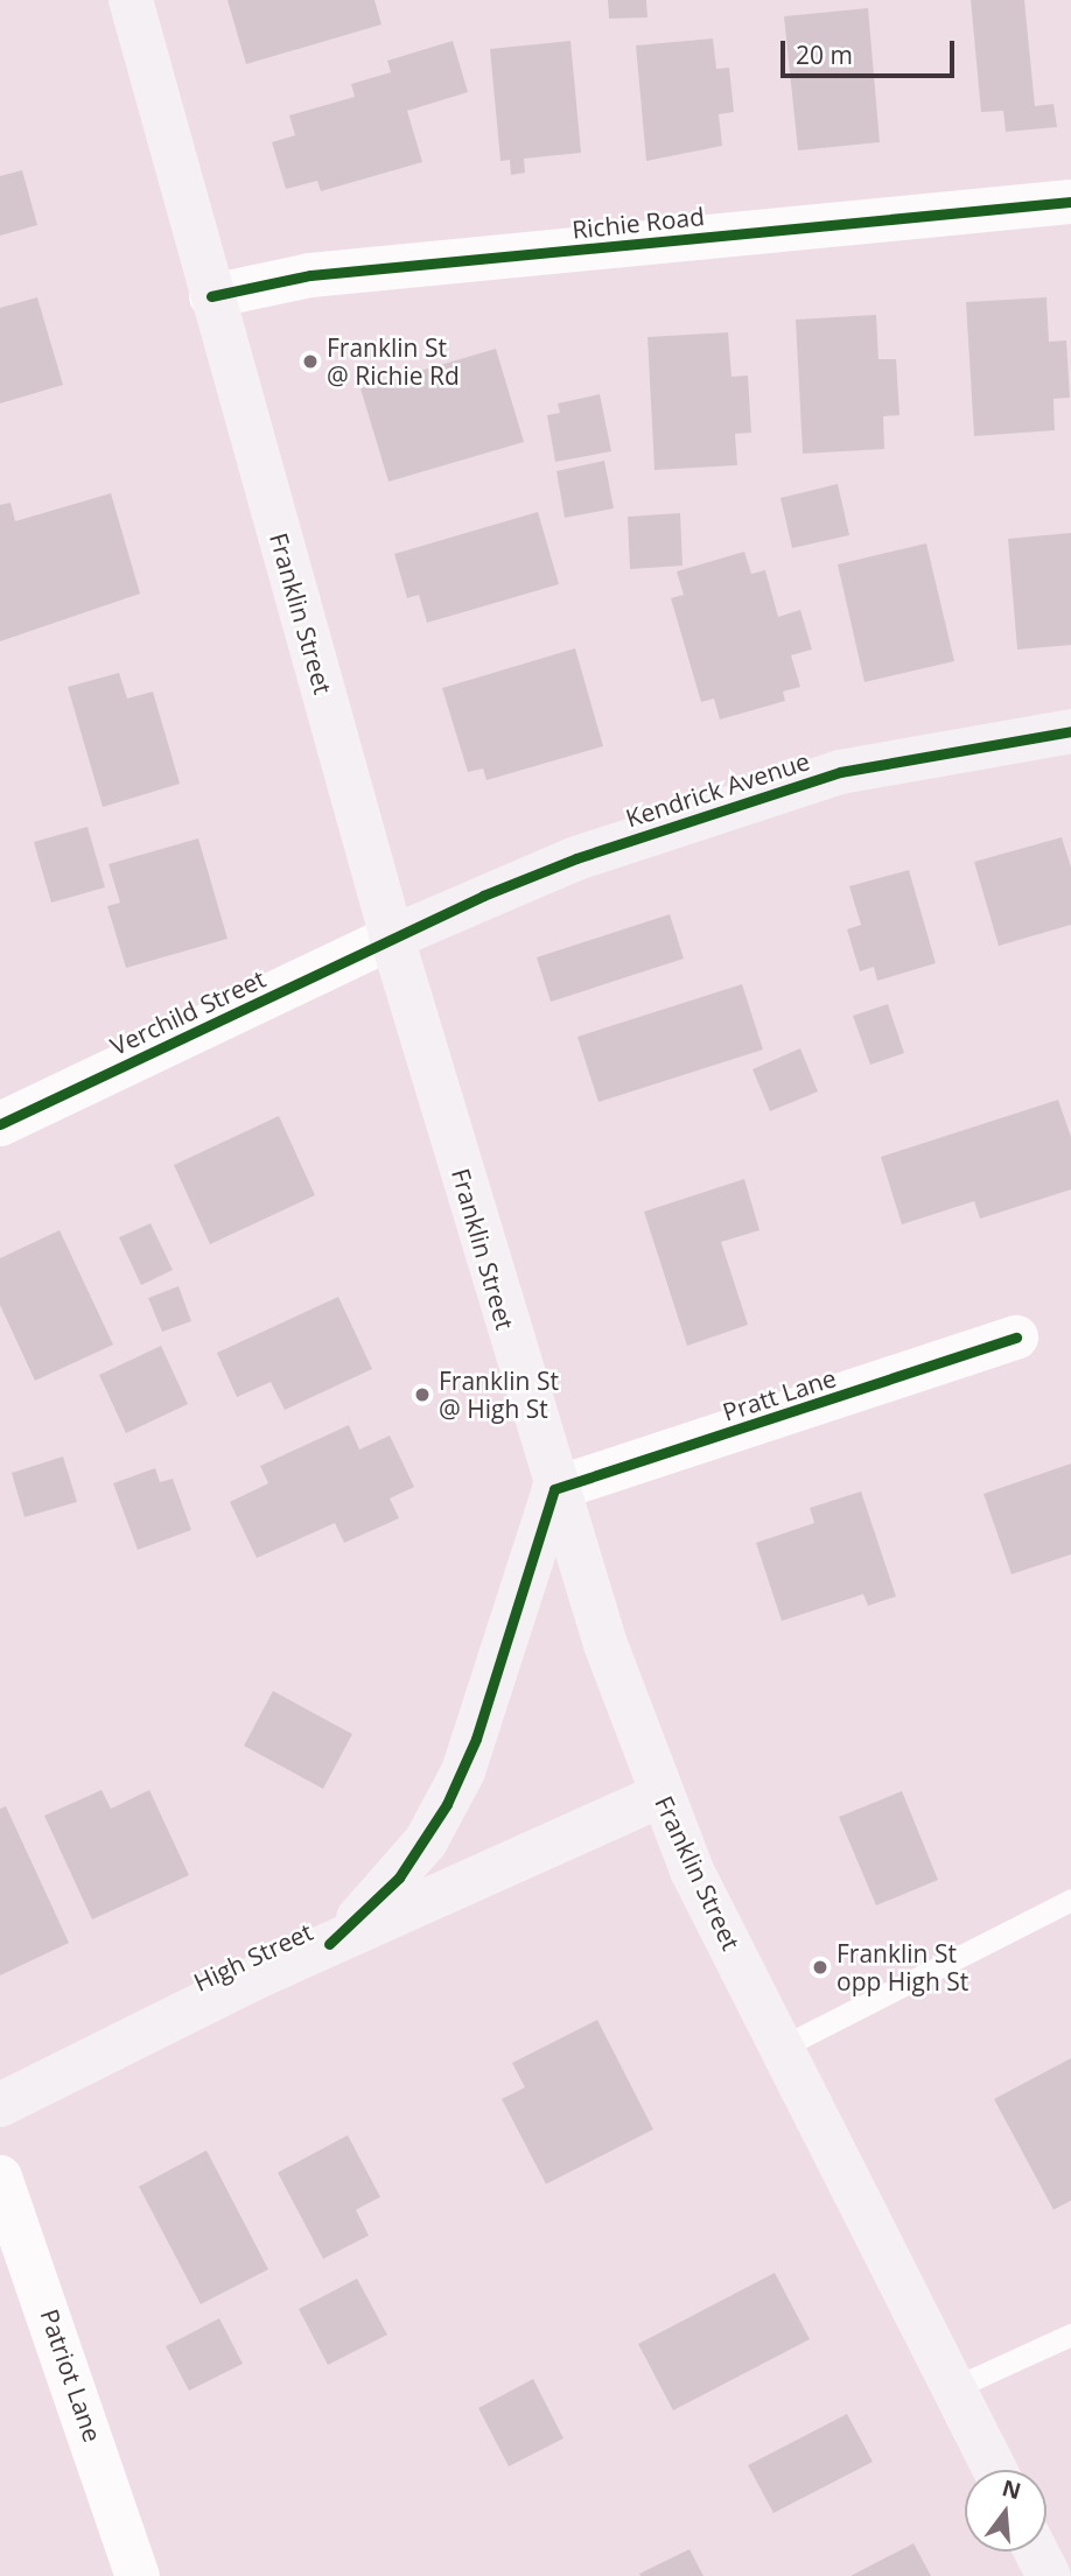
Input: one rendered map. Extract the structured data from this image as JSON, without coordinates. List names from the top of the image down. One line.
{"streets":{"main road":["Franklin Street","Kendrick Avenue","High Street"],"street":["Richie Road","Verchild Street","Pratt Lane","Patriot Lane"]},"crossings":[["Richie Road","Franklin Street"],["Franklin Street","Kendrick Avenue"],["Franklin Street","Verchild Street"],["Franklin Street","Pratt Lane"],["Franklin Street","High Street"],["Kendrick Avenue","Verchild Street"]],"places":["Franklin St @ Richie Rd","Franklin St @ High St","Franklin St opp High St"],"scale_bar":"20 m","north":"top"}
